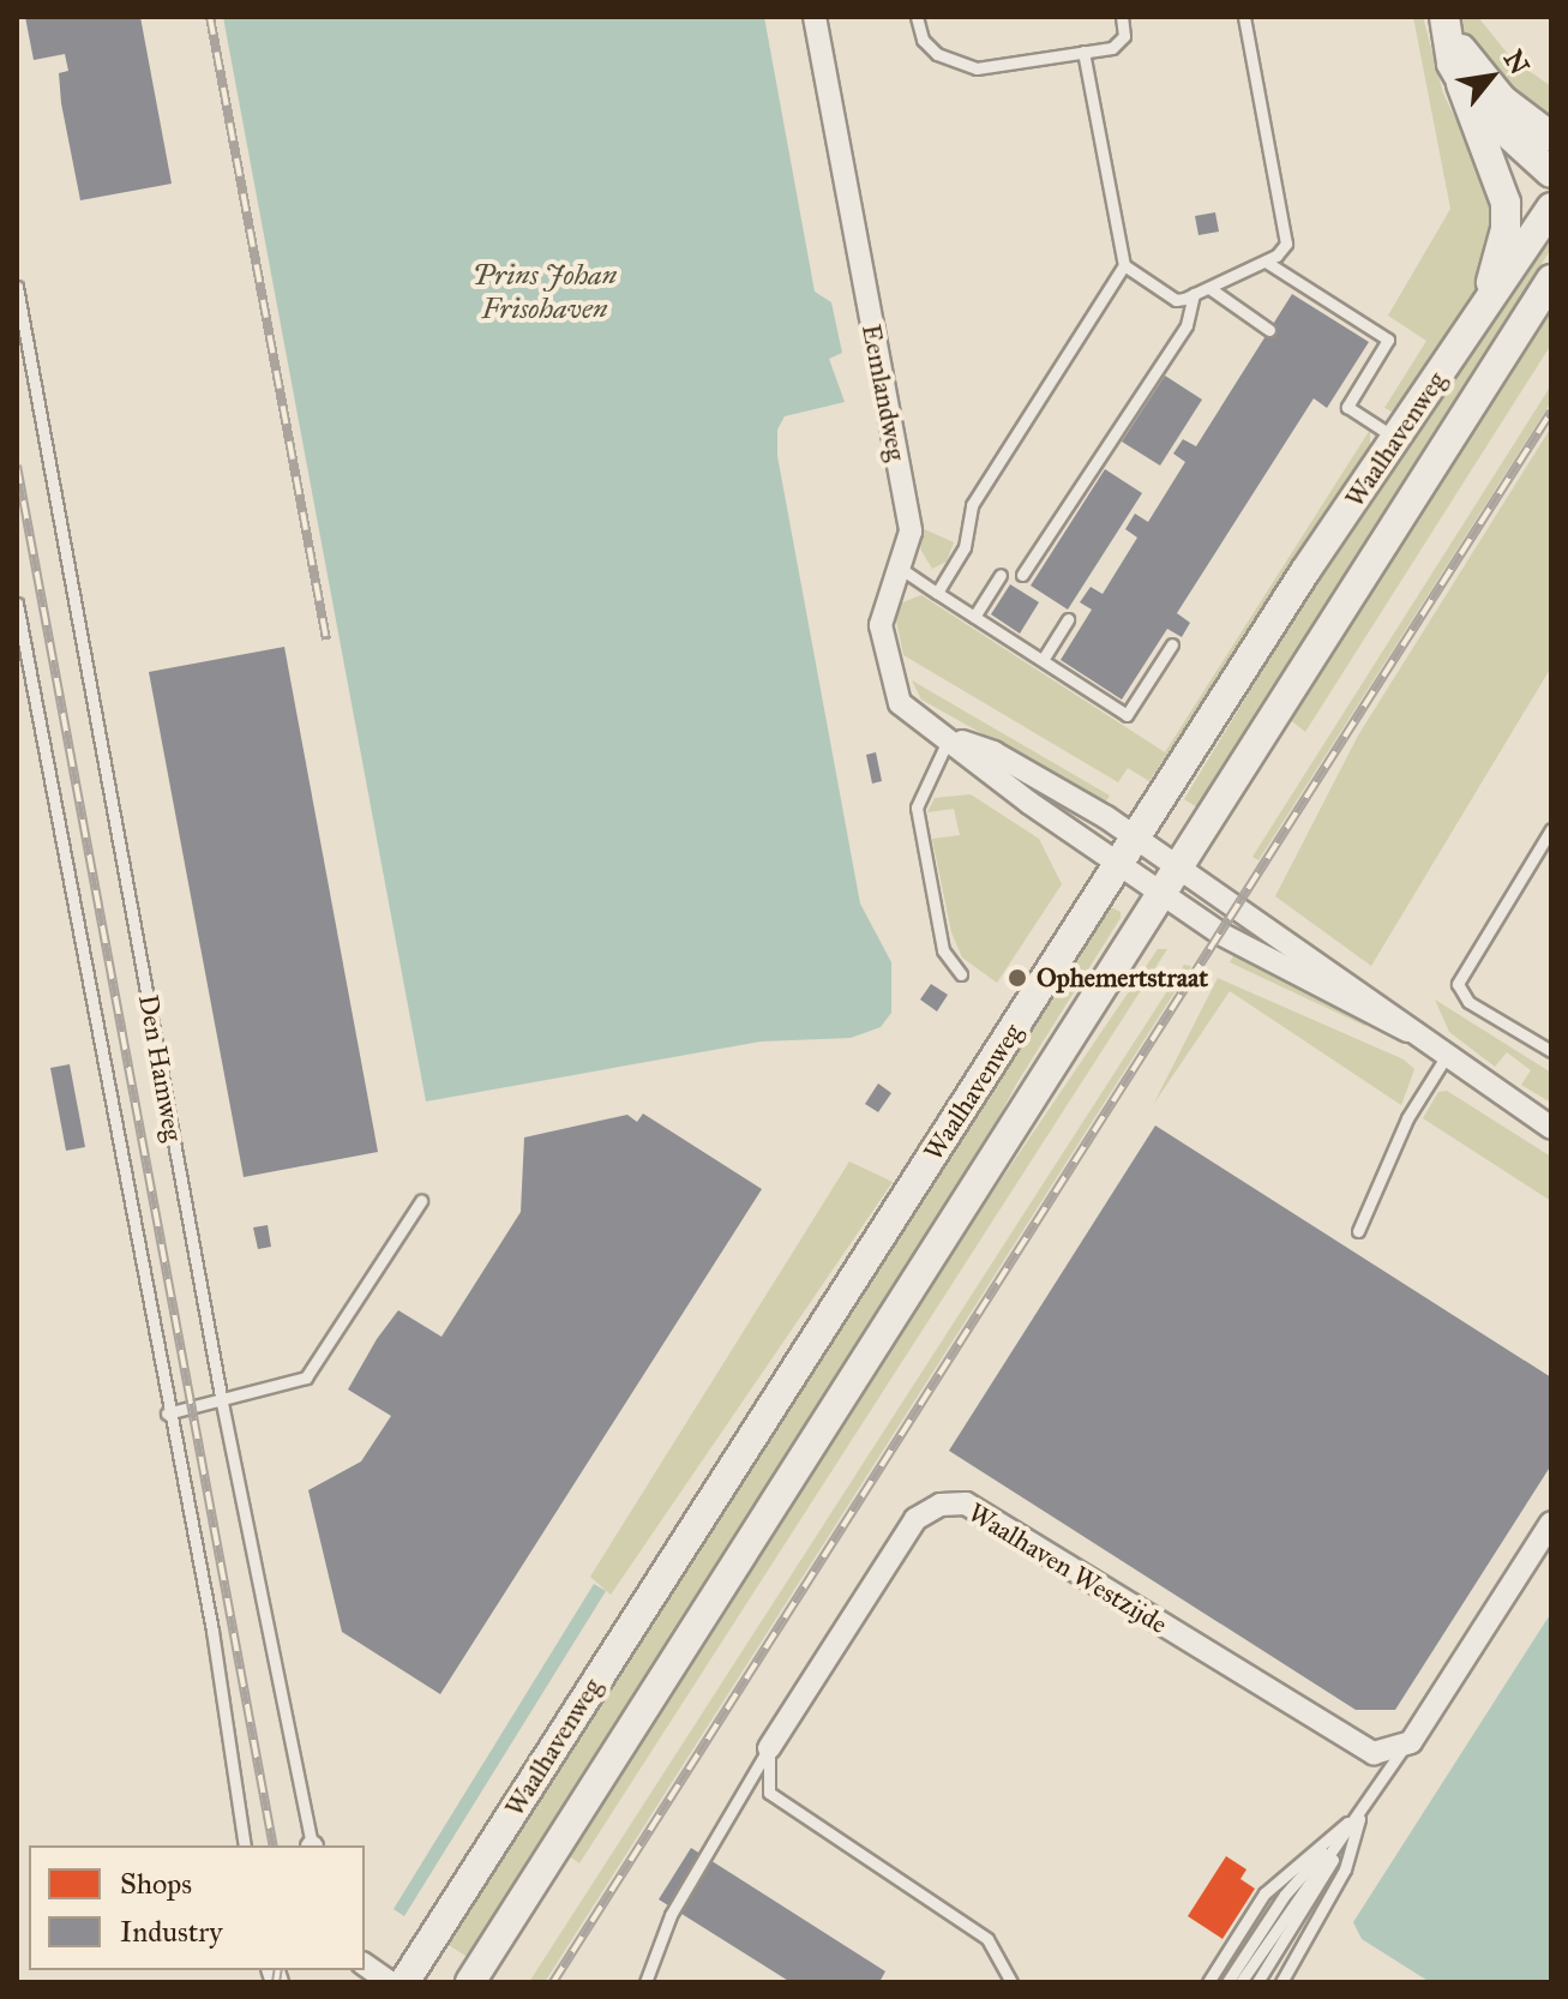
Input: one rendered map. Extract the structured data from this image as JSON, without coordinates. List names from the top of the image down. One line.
{"streets":{"street":["Eemlandweg","Waalhavenweg","Waalhaven Westzijde"],"lane":["Den Hamweg"]},"crossings":[["Eemlandweg","Waalhavenweg"]],"water":["Prins Johan Frisohaven"],"places":["Ophemertstraat"],"legend":["Shops","Industry"],"north":"top right"}
